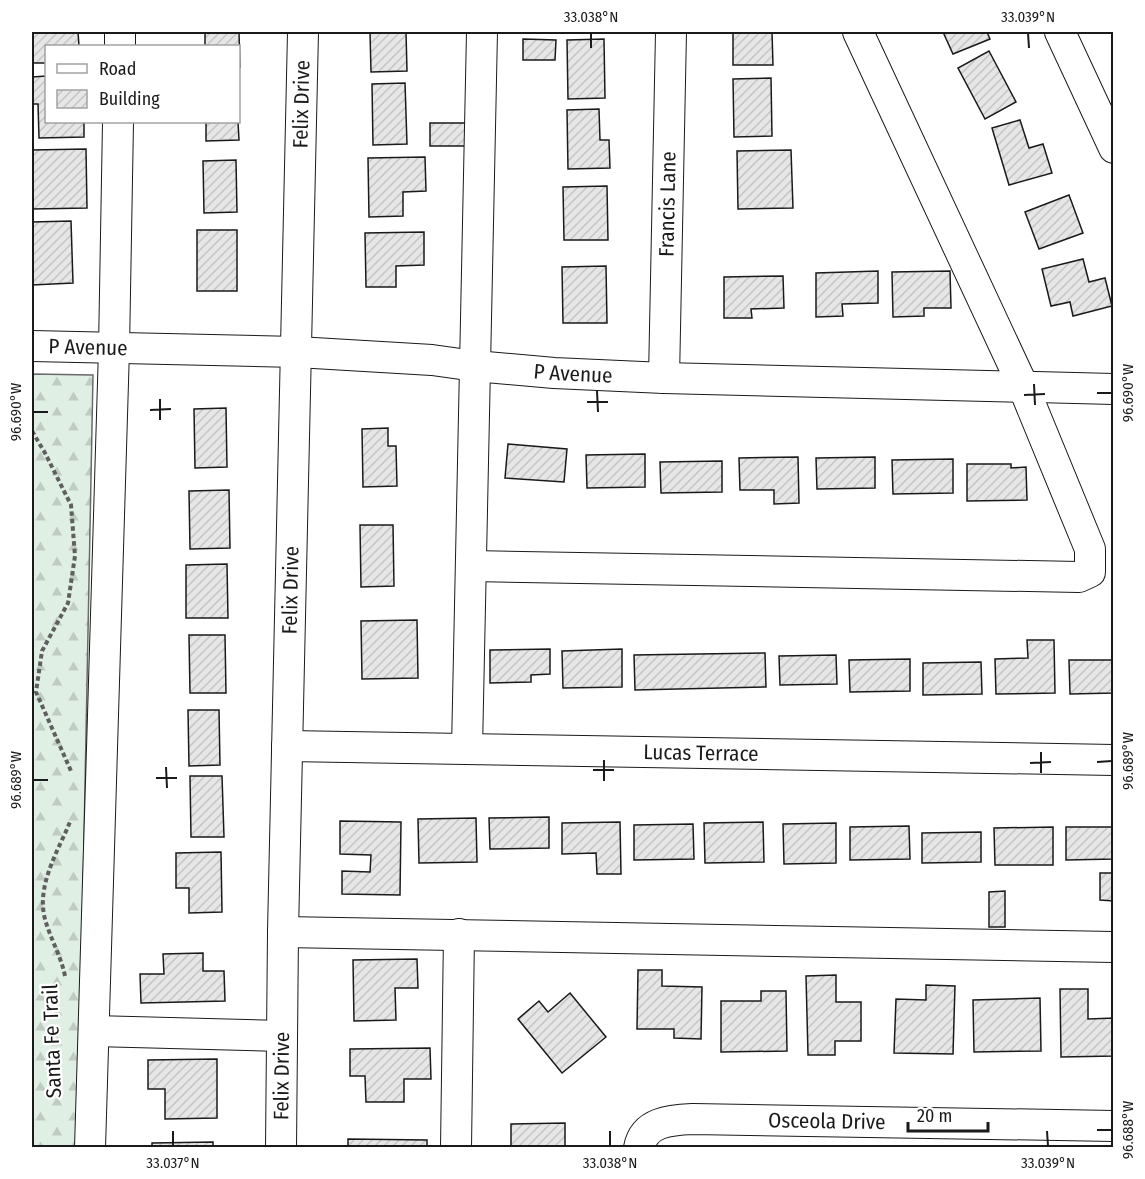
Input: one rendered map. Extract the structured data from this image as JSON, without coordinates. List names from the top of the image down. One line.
{"streets":{"street":["Felix Drive","Francis Lane","P Avenue","Lucas Terrace","Osceola Drive"],"path":["Santa Fe Trail"]},"crossings":[["Felix Drive","P Avenue"],["Felix Drive","Lucas Terrace"],["Francis Lane","P Avenue"]],"legend":["Road","Building"],"scale_bar":"20 m","coordinates":["33.038°N","33.039°N","96.690°W","96.689°W","96.688°W","33.037°N"]}
